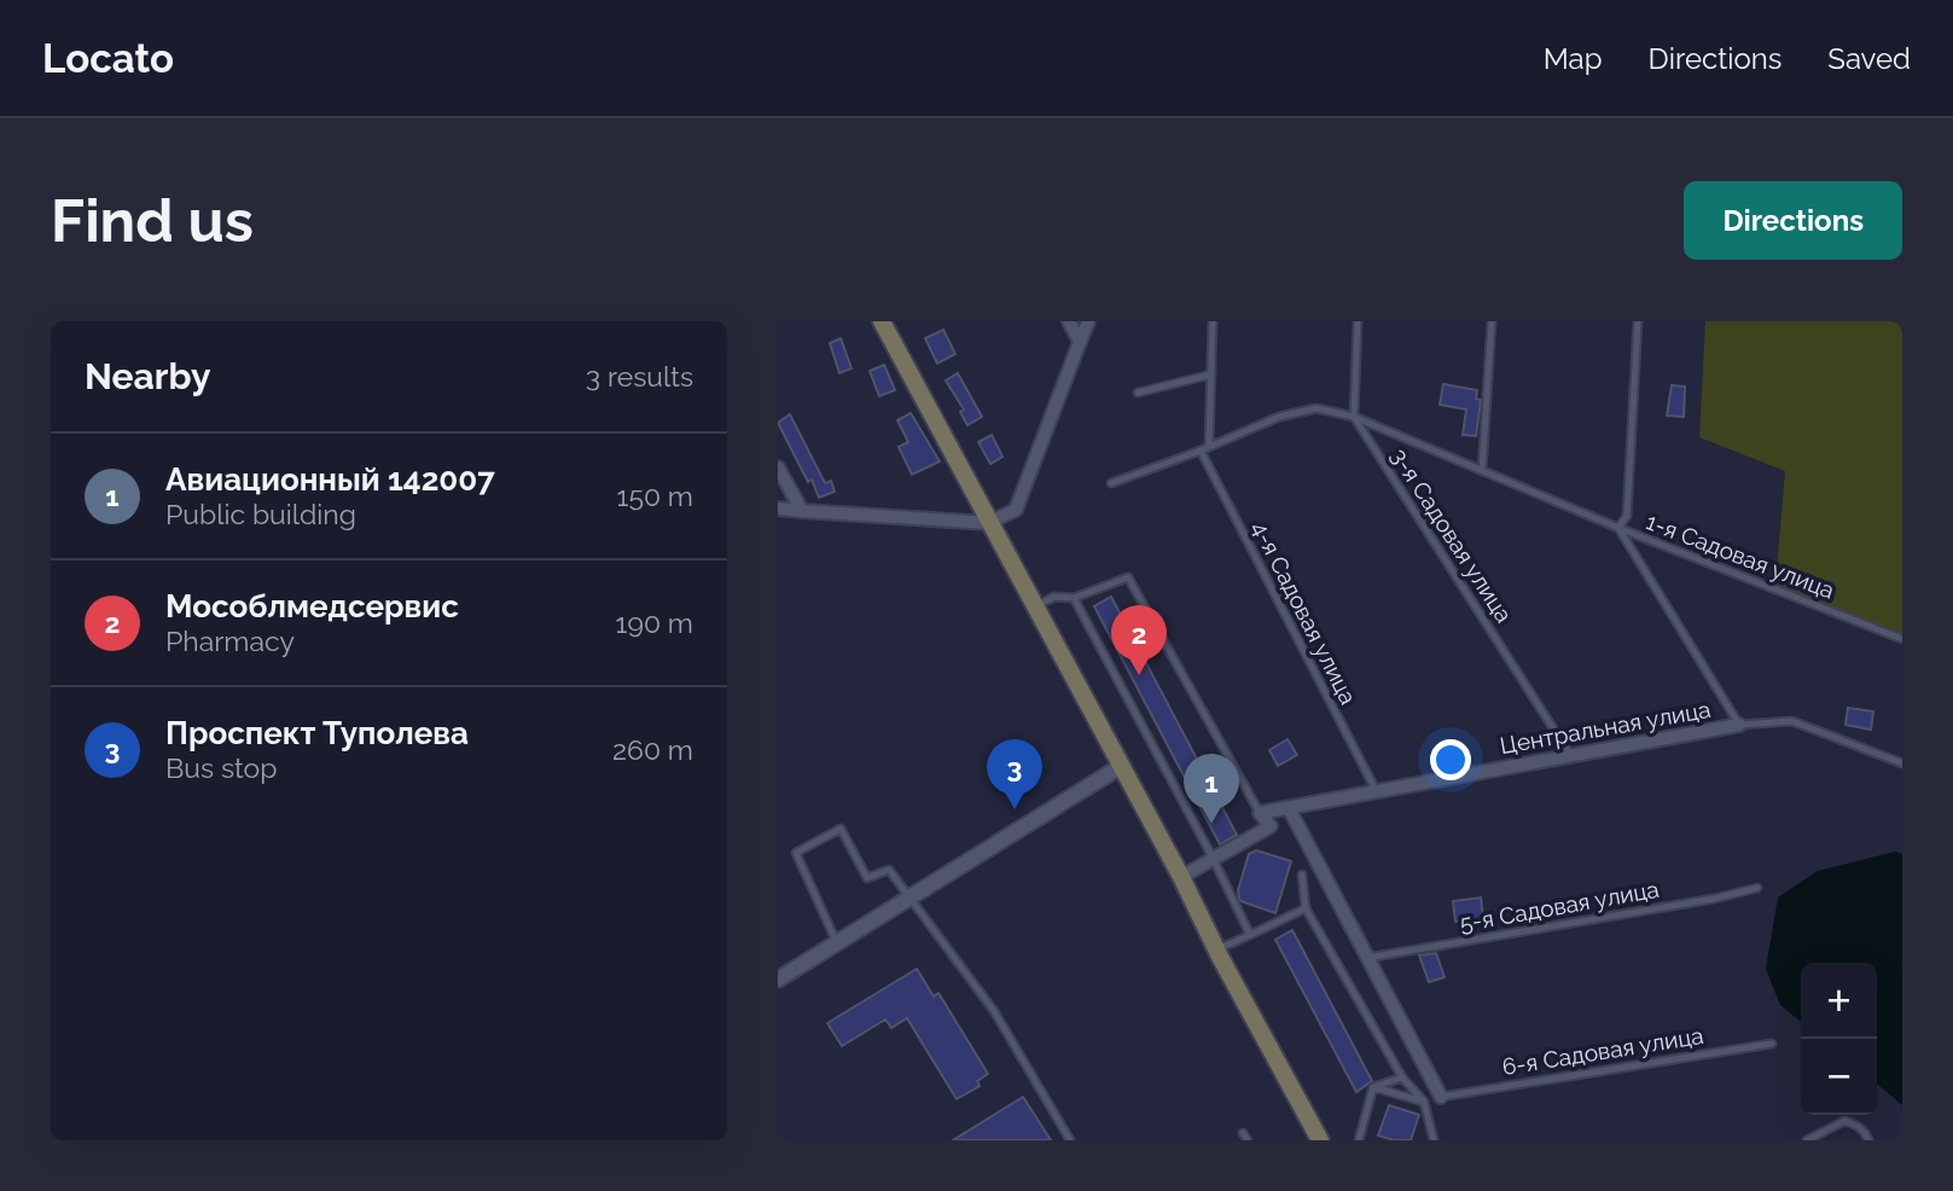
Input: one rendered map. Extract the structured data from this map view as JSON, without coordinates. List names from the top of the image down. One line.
{"streets":{"street":["Центральная улица"],"lane":["3-я Садовая улица","1-я Садовая улица","4-я Садовая улица","5-я Садовая улица","6-я Садовая улица"]},"crossings":[["3-я Садовая улица","Центральная улица"],["4-я Садовая улица","Центральная улица"]],"page":{"header":"Locato","nav":["Map","Directions","Saved"],"buttons":"Directions","title":"Find us","heading":["Nearby","3 results"],"list":[{"mark":"1","name":"Авиационный 142007","note":"Public building","value":"150 m"},{"mark":"2","name":"Мособлмедсервис","note":"Pharmacy","value":"190 m"},{"mark":"3","name":"Проспект Туполева","note":"Bus stop","value":"260 m"}],"pins":["2","3","1"],"map_buttons":["+","−"]}}
